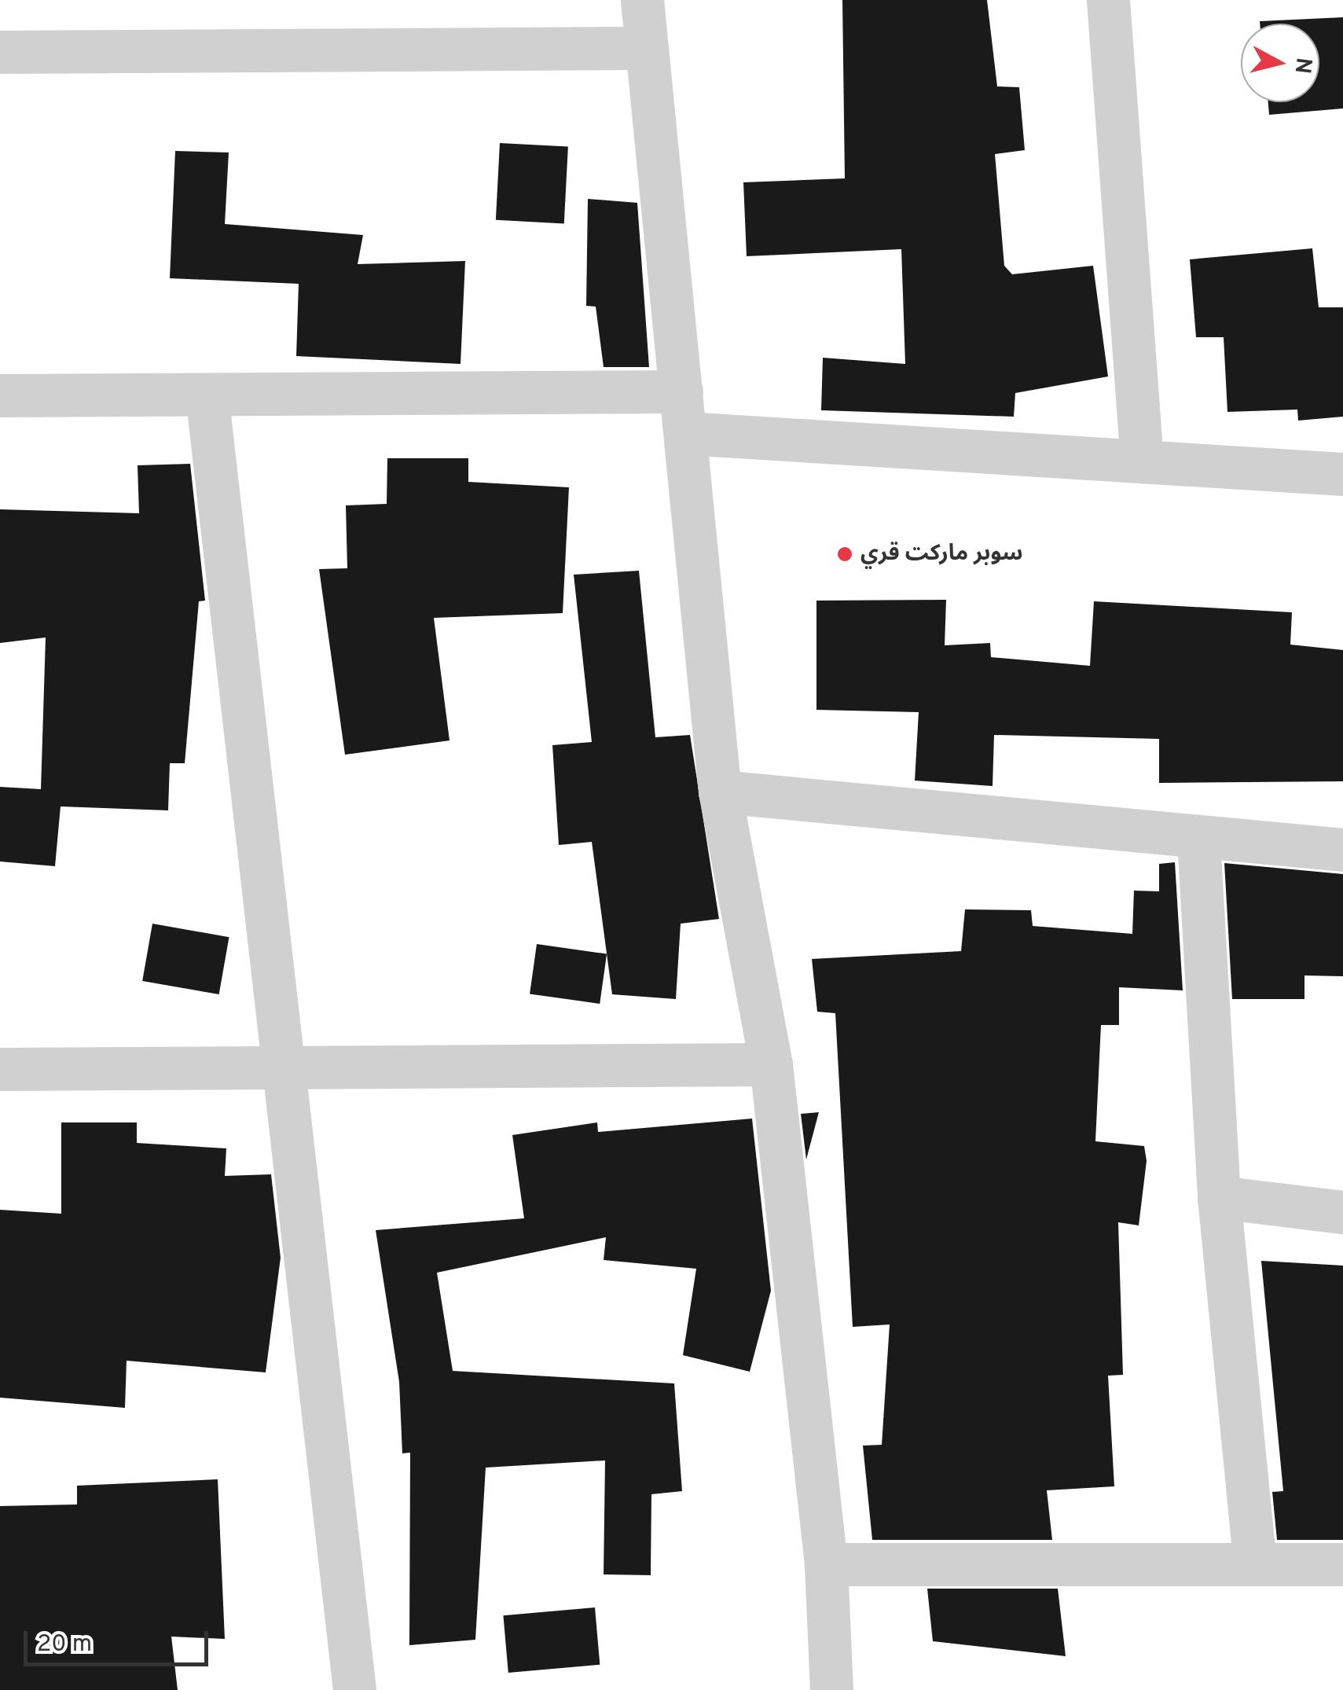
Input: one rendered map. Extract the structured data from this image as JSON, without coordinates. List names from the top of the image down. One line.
{"places":["سوبر ماركت قري"],"scale_bar":"20 m","north":"right"}
